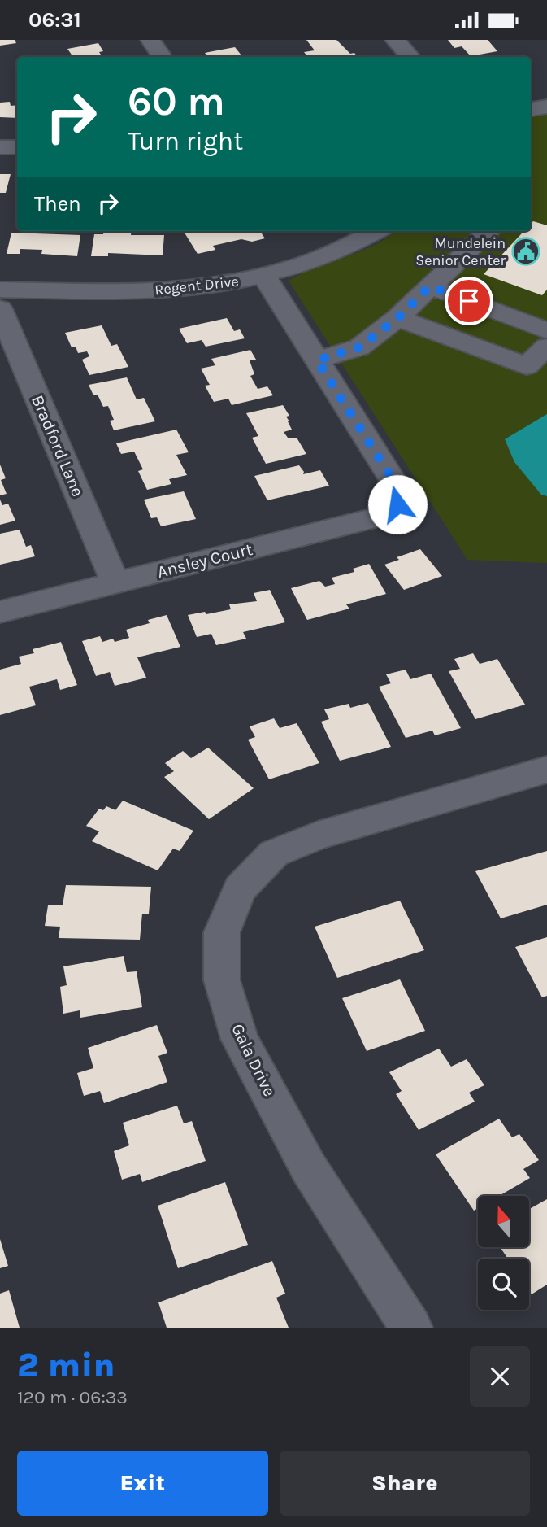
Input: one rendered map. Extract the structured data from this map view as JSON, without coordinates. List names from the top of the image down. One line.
{"streets":{"street":["Regent Drive","Bradford Lane","Ansley Court","Gala Drive"]},"crossings":[["Bradford Lane","Ansley Court"]],"places":{"public building":["Mundelein Senior Center"]},"north":"top","page":{"status":"06:31","turn":["60 m","Turn right"],"then":"Then","heading":["2 min","120 m · 06:33"],"buttons":["Exit","Share"]}}
